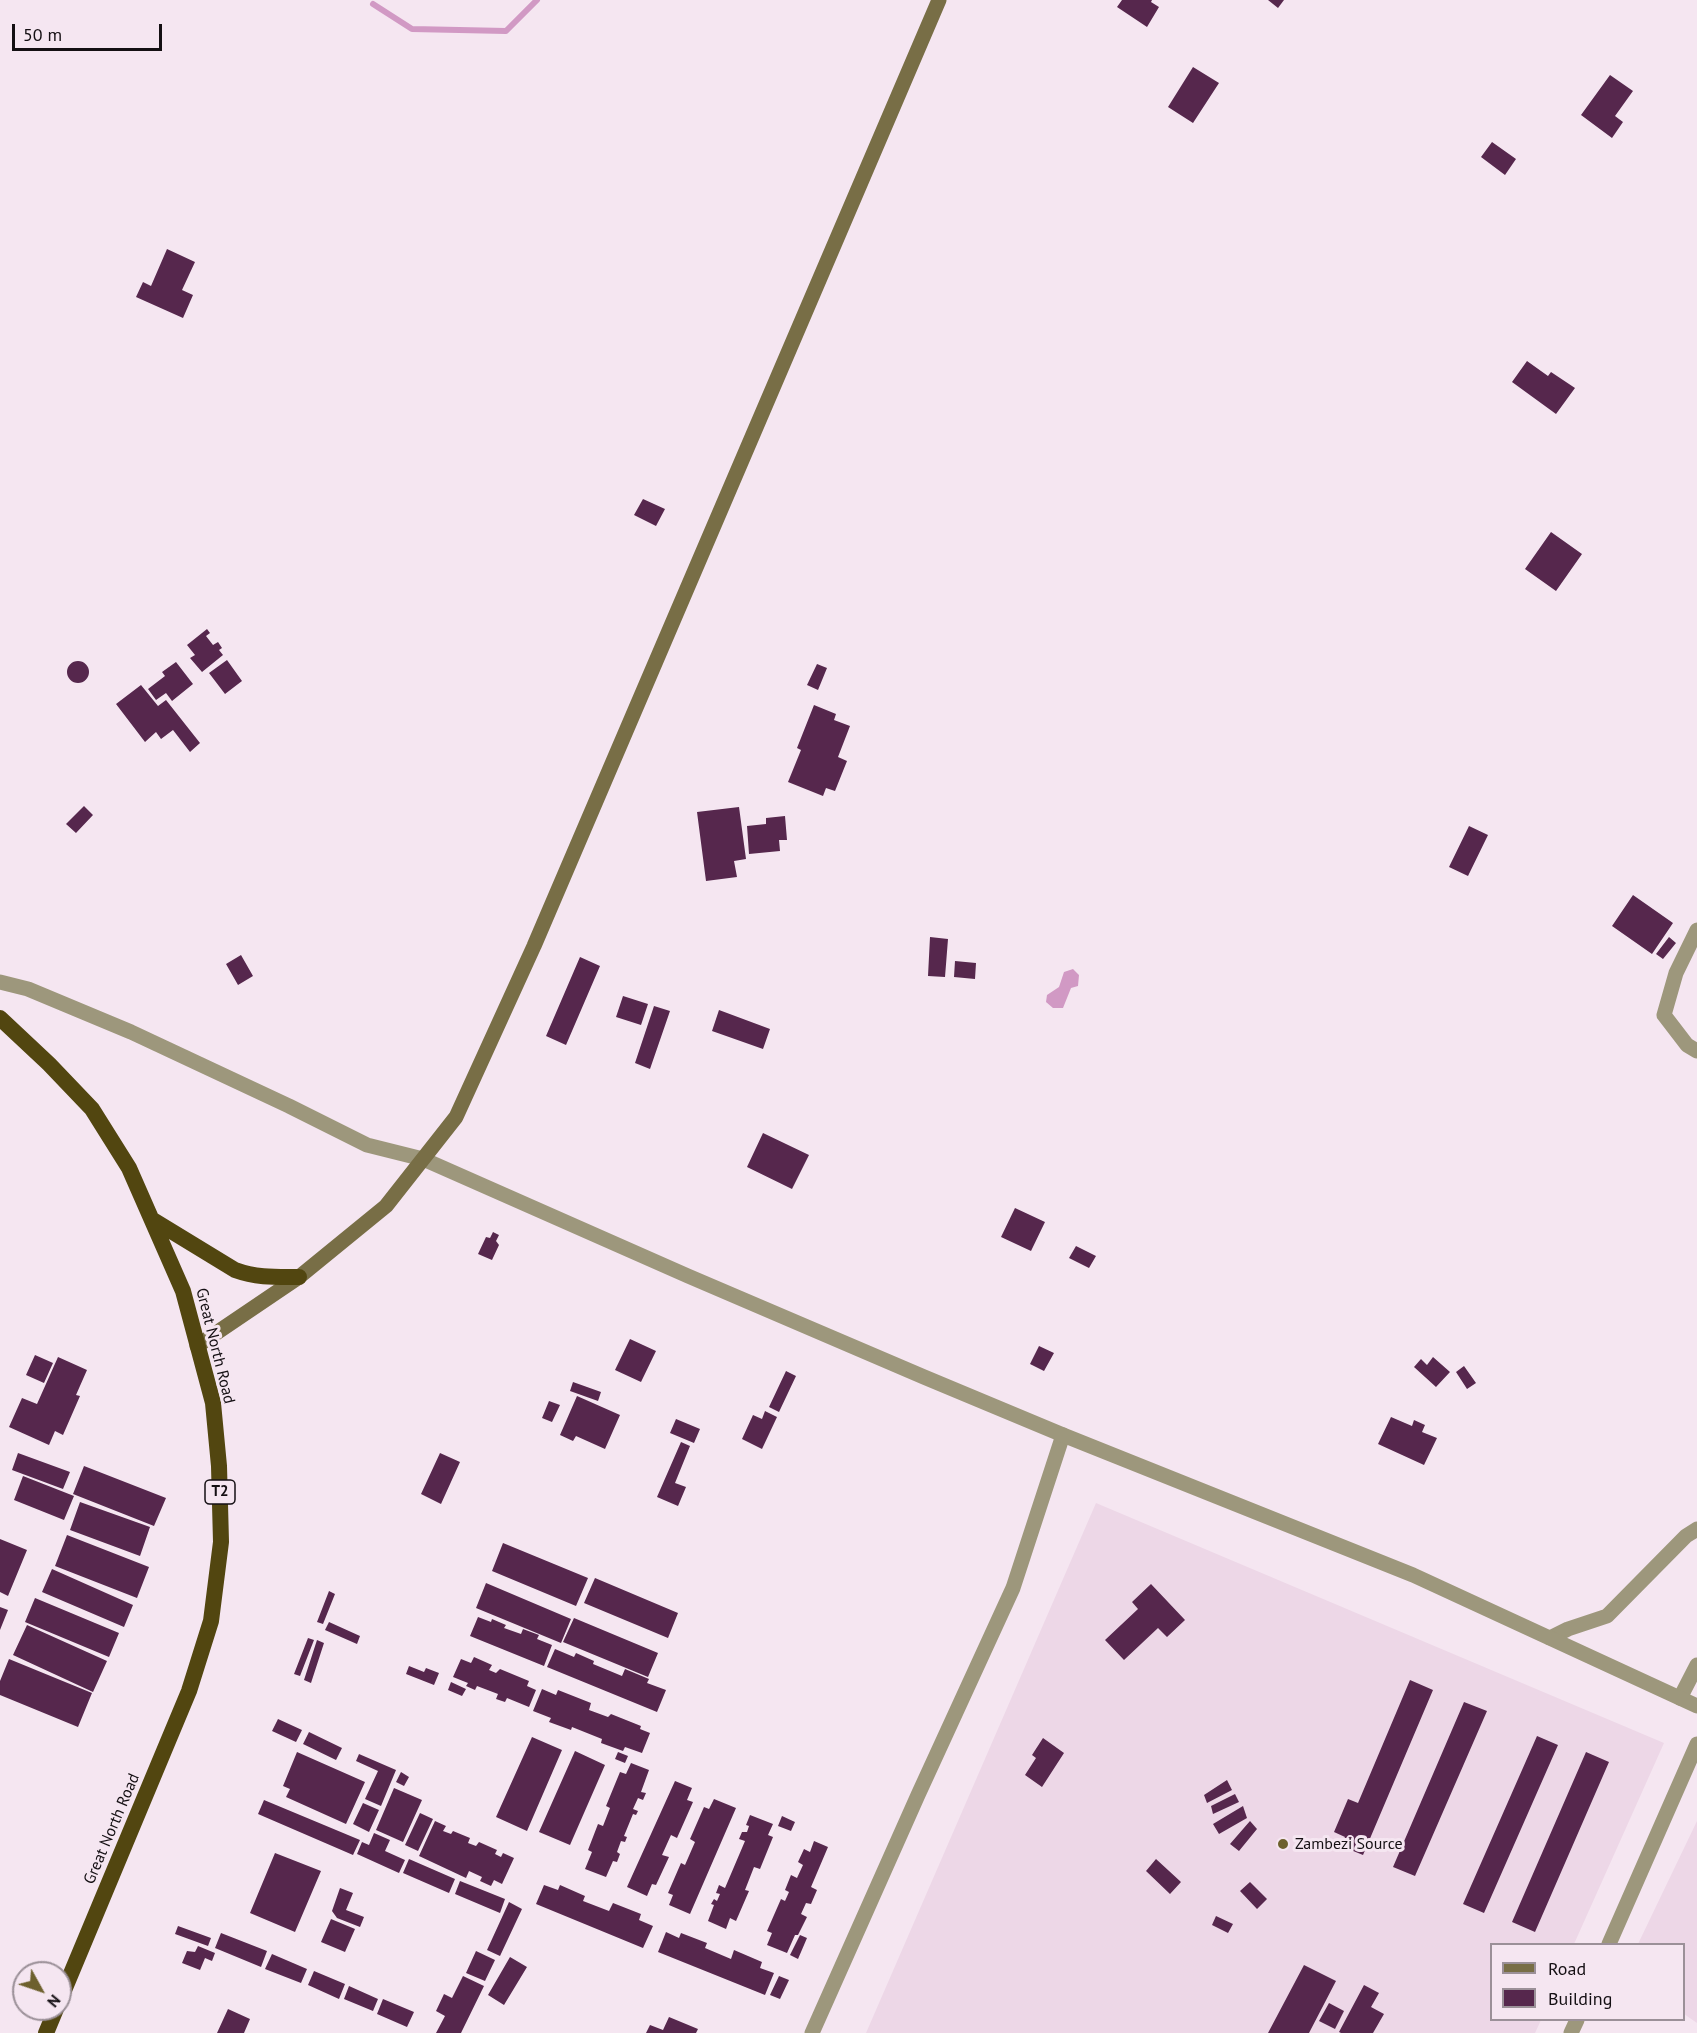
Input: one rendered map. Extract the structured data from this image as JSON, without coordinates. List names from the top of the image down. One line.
{"streets":{"highway":["Great North Road","T2"]},"places":["Zambezi Source"],"legend":["Road","Building"],"scale_bar":"50 m","north":"bottom right"}
